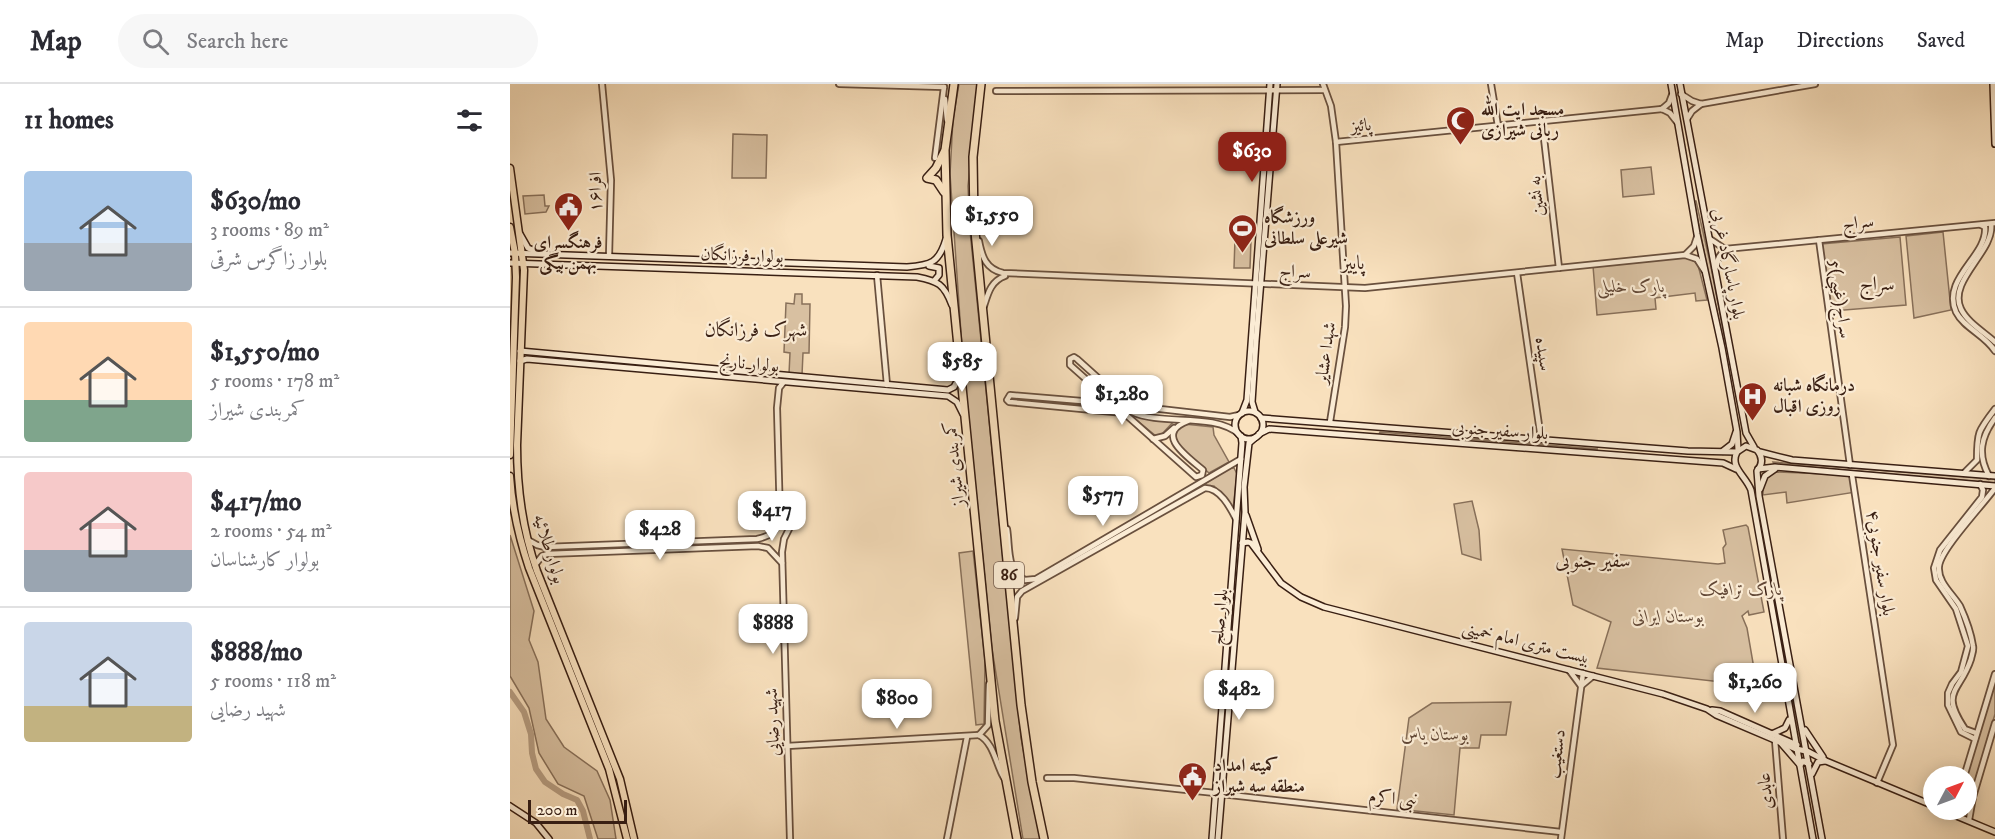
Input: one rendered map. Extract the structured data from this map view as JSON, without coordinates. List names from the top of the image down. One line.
{"streets":{"highway":["کمربندی شیراز","86"],"main road":["بولوار فرزانگان","بلوار پاسارگاد غربی","بولوار نارنج","بلوار سفیر جنوبی","بولوار طلائیه","بلوار صلح","بیست متری امام خمینی"],"street":["پائیز","۱۶افرا","به نشین","سراج","5سراج(غیبی)","شهدا عشایر","سپیده","بلوار سفیر جنوبی۴","شهید رضایی","دستغیب","عابدی","نبی اکرم"]},"crossings":[["پائیز","به نشین"],["پائیز","شهدا عشایر"],["۱۶افرا","بولوار فرزانگان"],["به نشین","سراج"],["سراج","5سراج(غیبی)"],["سراج","شهدا عشایر"],["سراج","سپیده"],["بولوار فرزانگان","بولوار طلائیه"],["بلوار پاسارگاد غربی","بلوار سفیر جنوبی"],["شهدا عشایر","بلوار سفیر جنوبی"],["سپیده","بلوار سفیر جنوبی"],["بولوار نارنج","بولوار طلائیه"],["بولوار نارنج","شهید رضایی"],["بلوار سفیر جنوبی","بلوار صلح"],["بلوار صلح","نبی اکرم"],["بیست متری امام خمینی","دستغیب"],["بیست متری امام خمینی","عابدی"],["دستغیب","نبی اکرم"]],"districts":["پاییز","سراج","شهرک فرزانگان","سفیر جنوبی"],"parks":["پارک خلیلی","پارک ترافیک","بوستان ایرانی","بوستان یاس"],"places":{"mosque":["مسجد ایت الله ربانی شیرازی"],"public building":["فرهنگسرای بهمن بیگی","کمیته امداد منطقه سه شیراز"],"sports":["ورزشگاه شیرعلی سلطانی"],"hospital":["درمانگاه شبانه روزی اقبال"]},"scale_bar":"200 m","north":"top right","page":{"header":"Map","search":"Search here","nav":["Map","Directions","Saved"],"heading":"11 homes","price":["$630","$1,550","$585","$1,280","$577","$417","$428","$888","$1,260","$482","$800"],"list":[{"name":"$630/mo","note":"3 rooms · 89 m² · بلوار زاگرس شرقی"},{"name":"$1,550/mo","note":"5 rooms · 178 m² · کمربندی شیراز"},{"name":"$417/mo","note":"2 rooms · 54 m² · بولوار کارشناسان"},{"name":"$888/mo","note":"5 rooms · 118 m² · شهید رضایی"}],"scale":"200 m"}}
